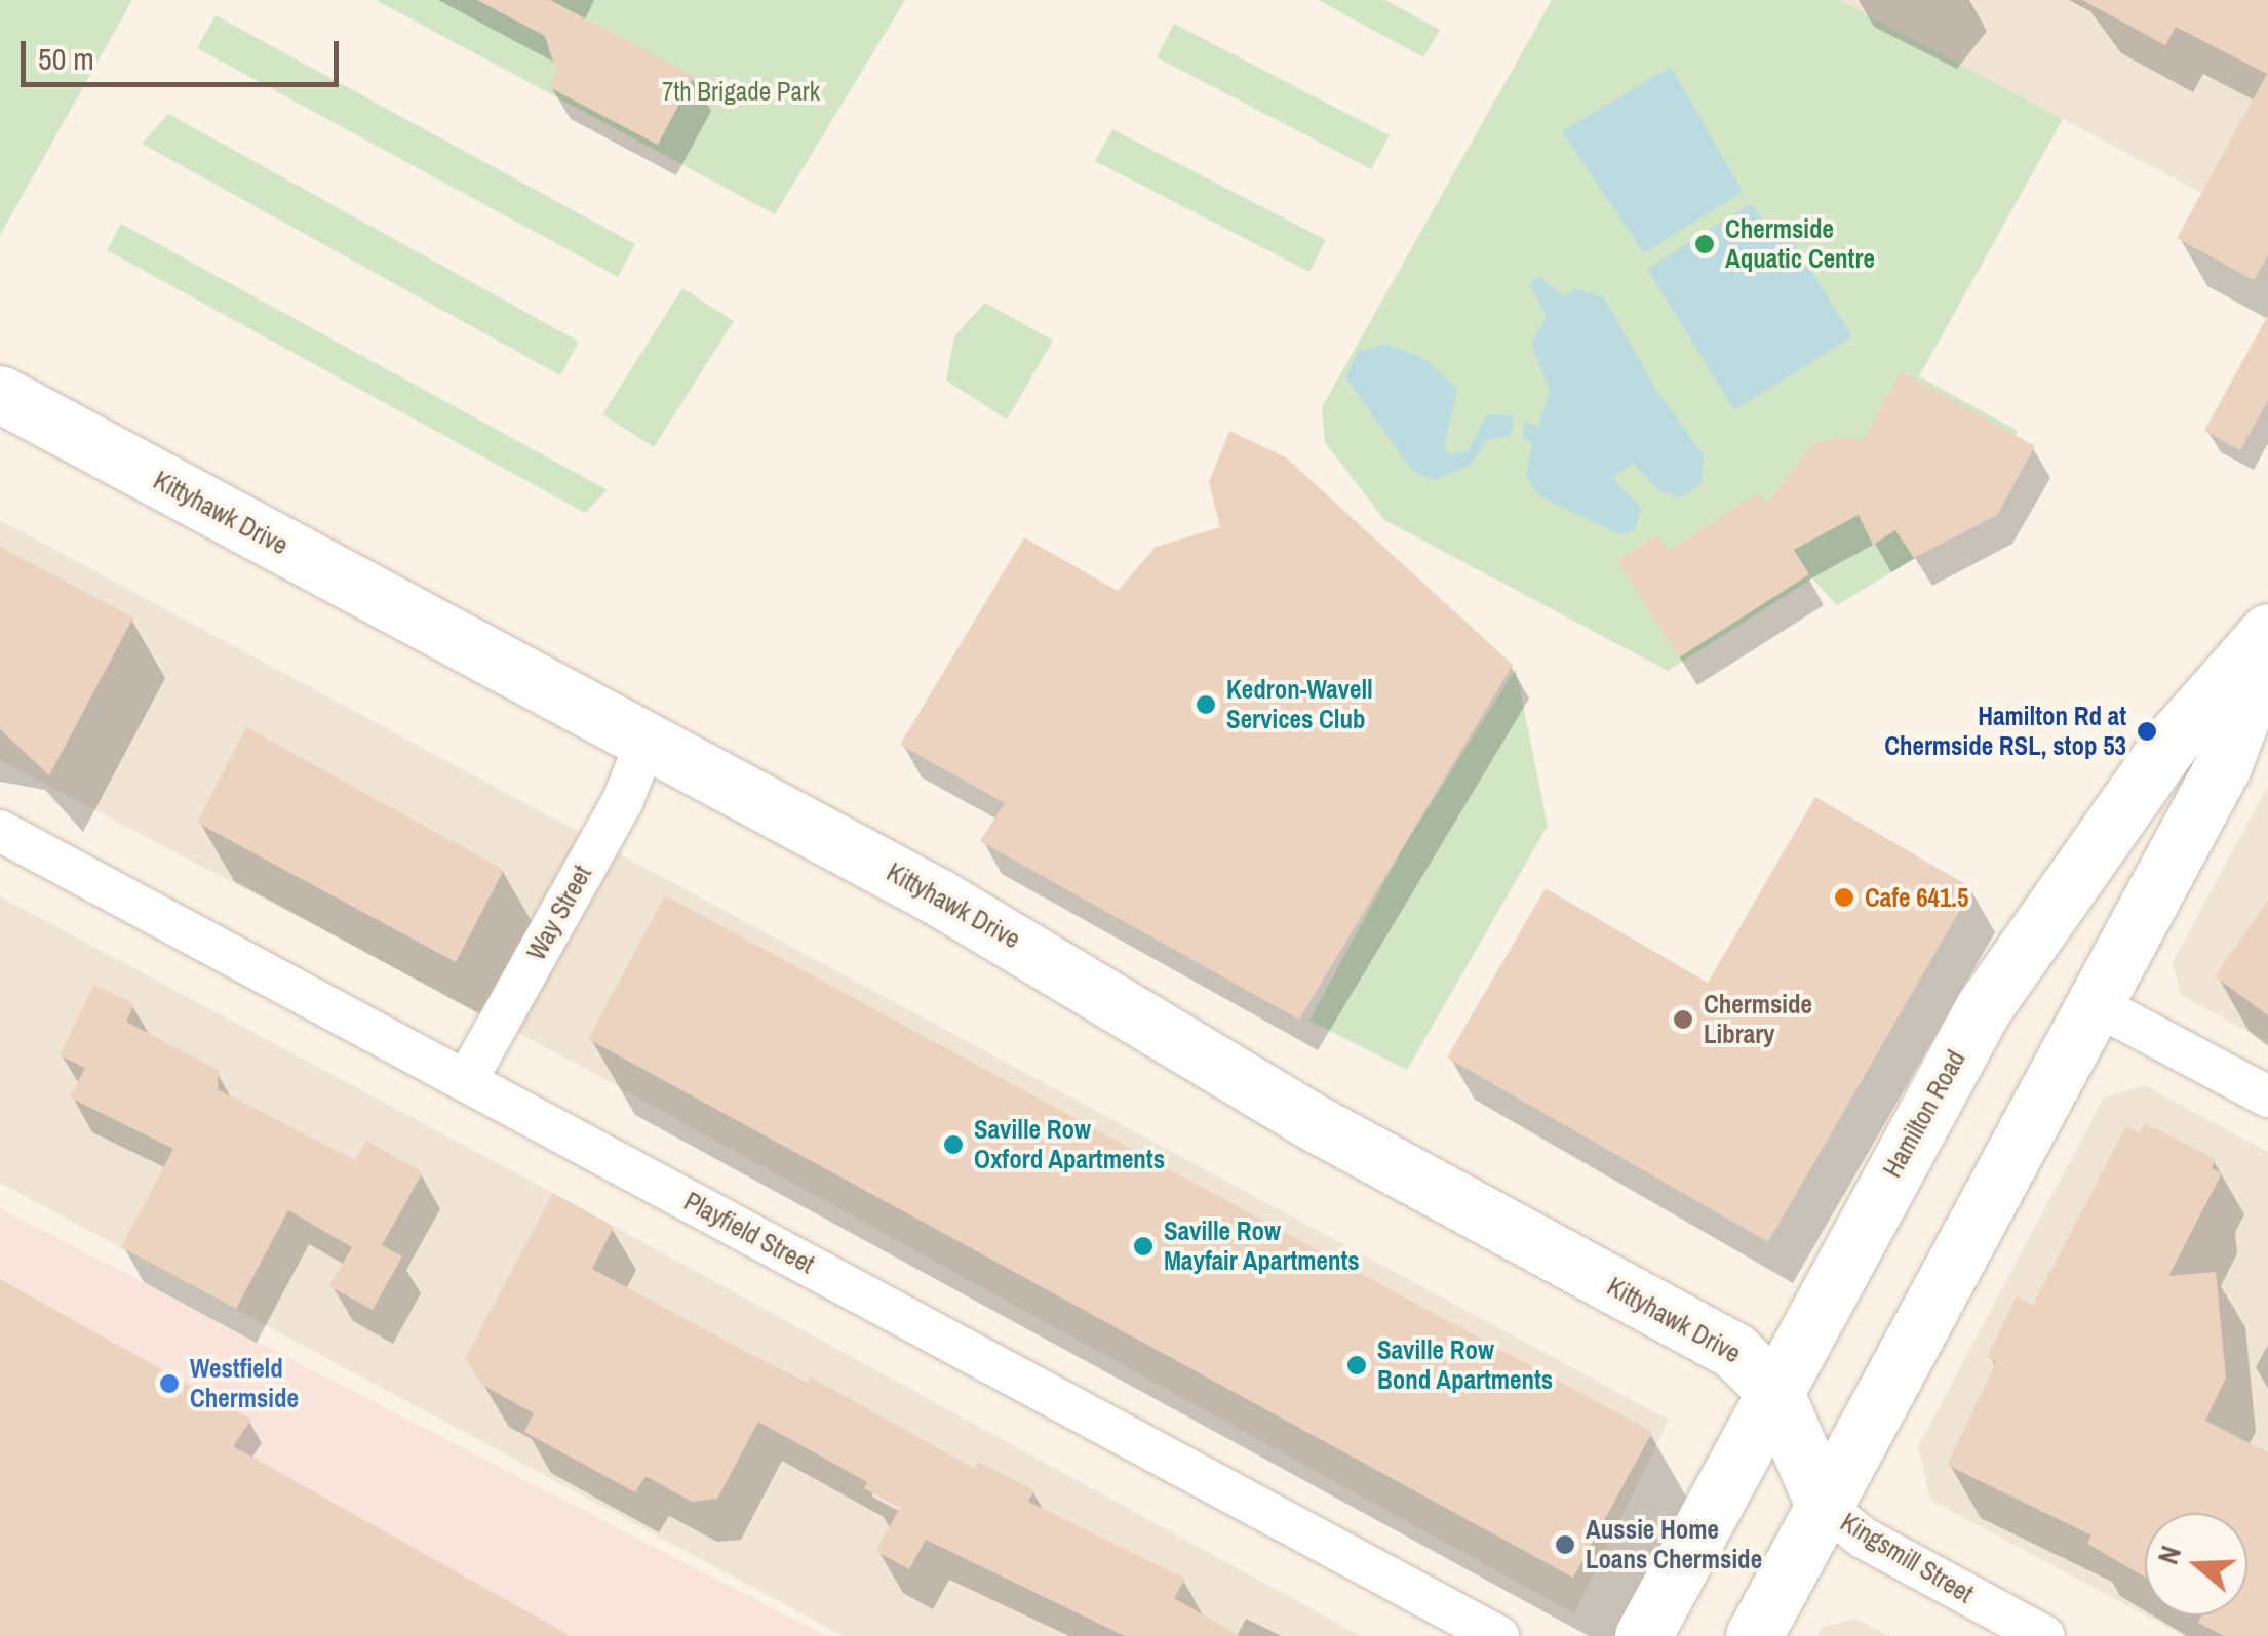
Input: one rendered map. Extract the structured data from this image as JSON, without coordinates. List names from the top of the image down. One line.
{"streets":{"main road":["Kittyhawk Drive","Hamilton Road"],"street":["Way Street","Playfield Street","Kingsmill Street"]},"crossings":[["Kittyhawk Drive","Way Street"],["Kittyhawk Drive","Hamilton Road"],["Kittyhawk Drive","Kingsmill Street"],["Way Street","Playfield Street"]],"parks":["7th Brigade Park"],"places":["Chermside Aquatic Centre","Kedron-Wavell Services Club","Hamilton Rd at Chermside RSL, stop 53","Cafe 641.5","Chermside Library","Saville Row Oxford Apartments","Saville Row Mayfair Apartments","Saville Row Bond Apartments","Westfield Chermside","Aussie Home Loans Chermside"],"scale_bar":"50 m","north":"left"}
